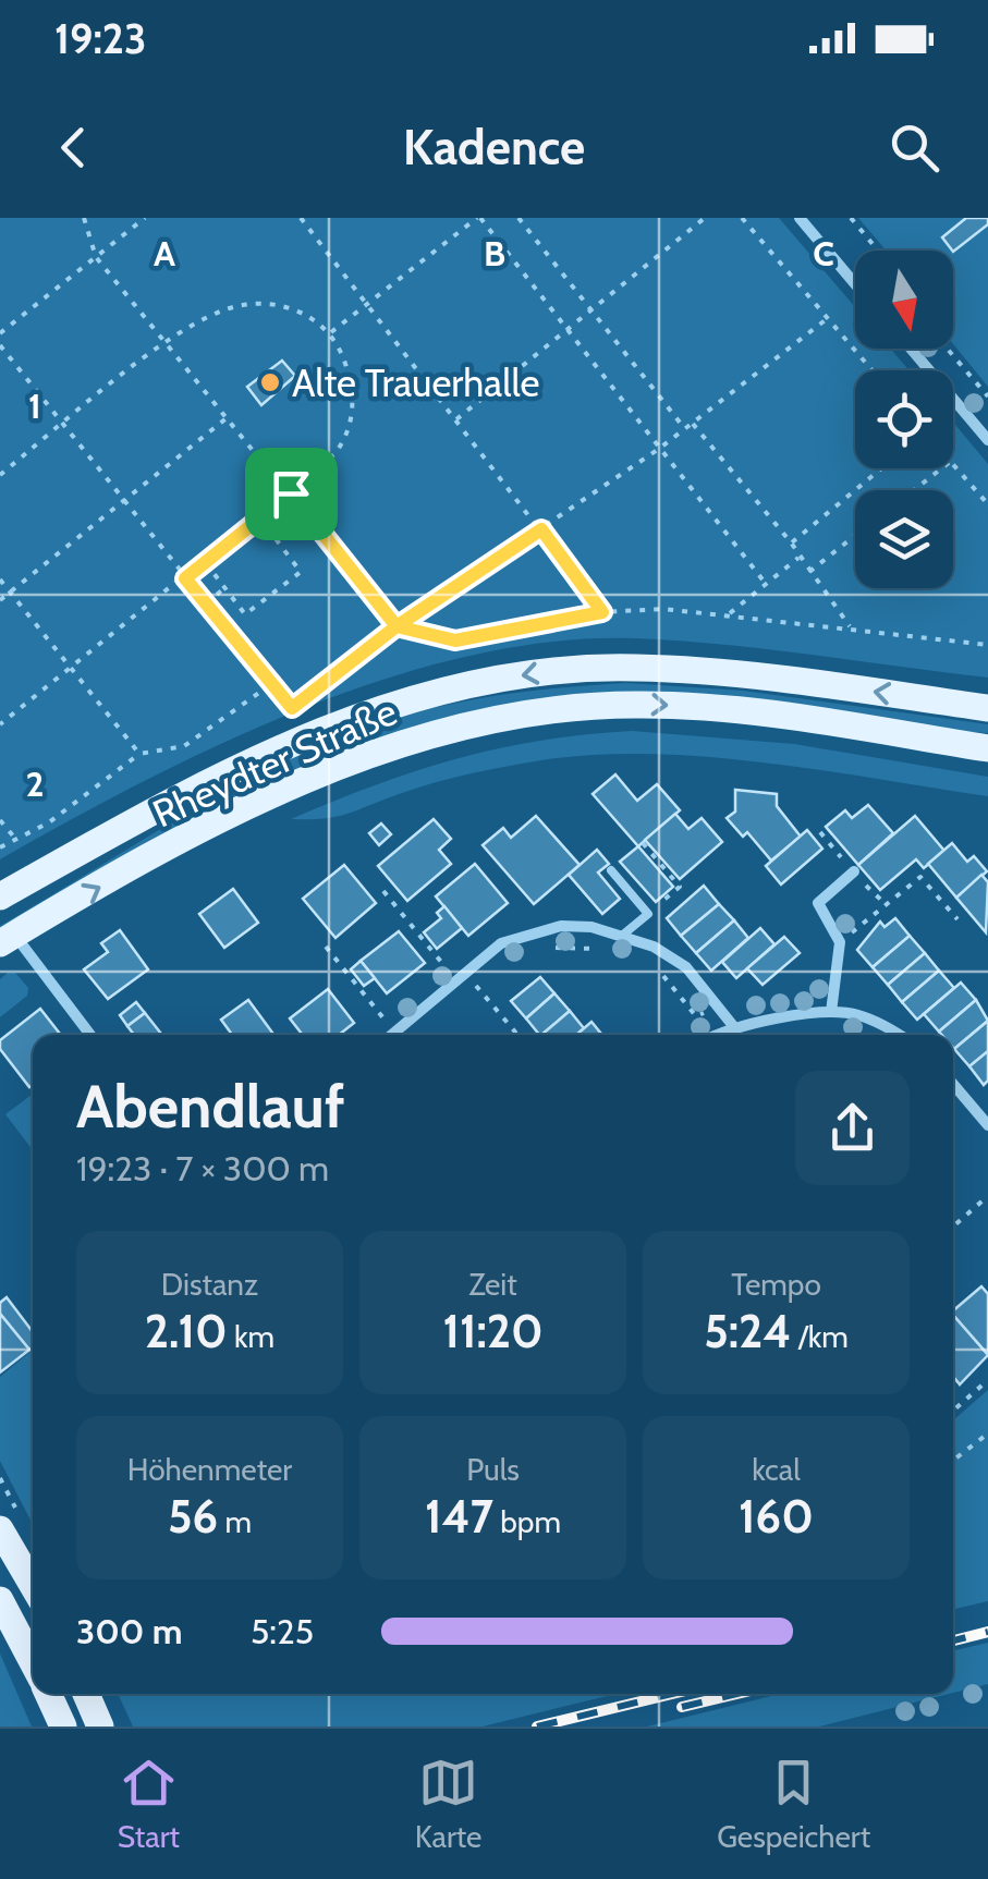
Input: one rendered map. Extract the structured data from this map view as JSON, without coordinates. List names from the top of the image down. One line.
{"streets":{"main road":["Rheydter Straße"]},"places":["Alte Trauerhalle"],"north":"bottom","page":{"status":"19:23","header":"Kadence","heading":["Abendlauf","19:23 · 7 × 300 m"],"stats":[["Distanz","2.10 km"],["Zeit","11:20"],["Tempo","5:24 /km"],["Höhenmeter","56 m"],["Puls","147 bpm"],["kcal","160"]],"list":[{"name":"300 m","note":"5:25"}],"tabs":["Start","Karte","Gespeichert"]},"grid":{"columns":["A","B","C"],"rows":["1","2"]}}
